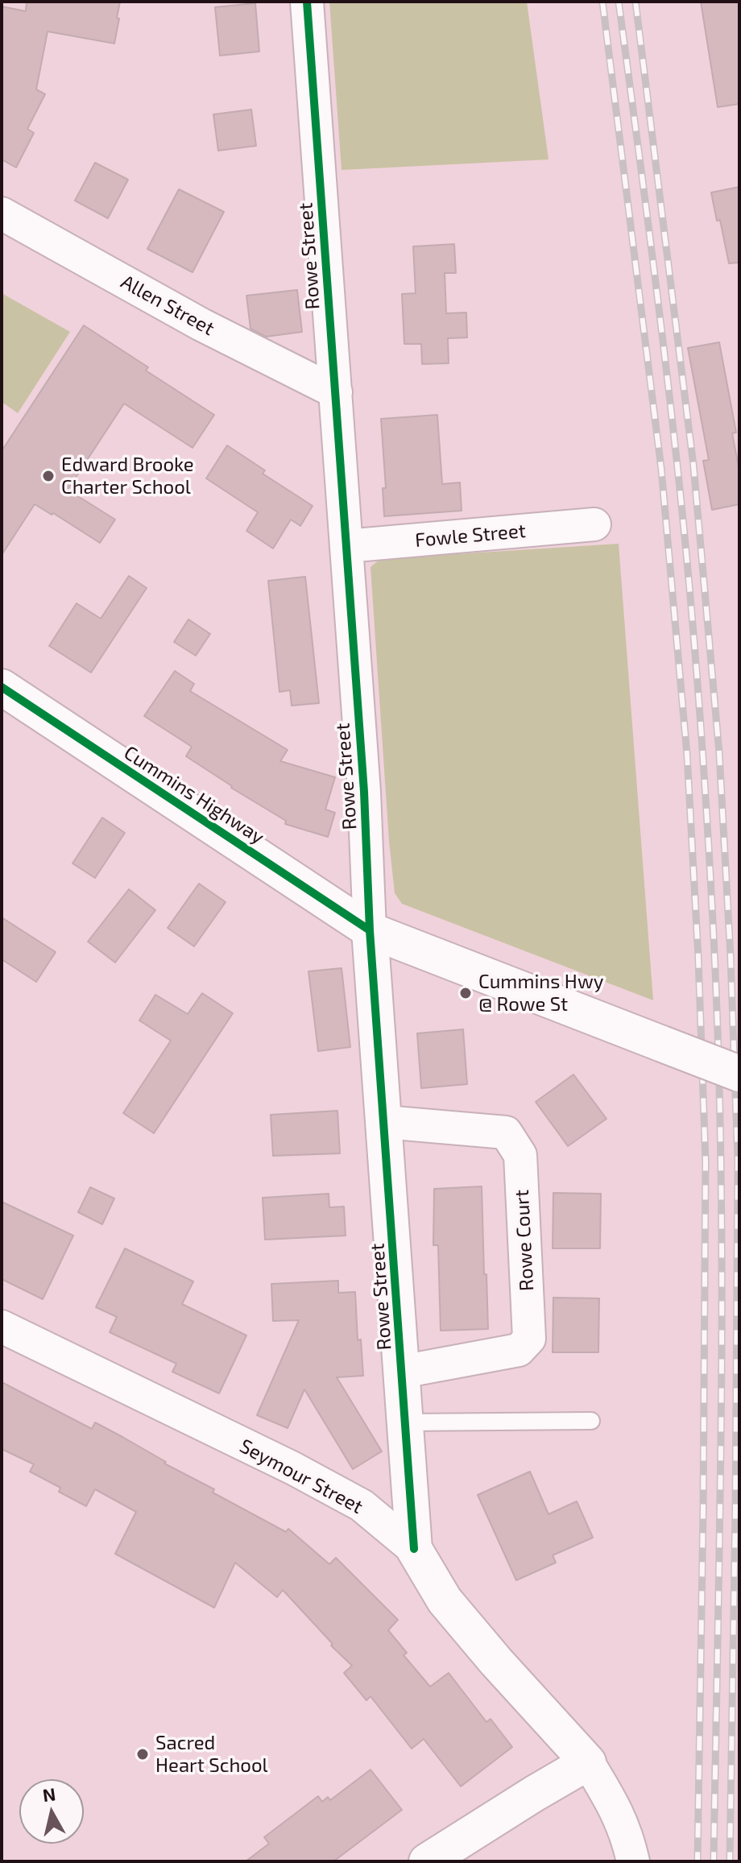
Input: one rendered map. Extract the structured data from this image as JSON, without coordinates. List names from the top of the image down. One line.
{"streets":{"street":["Rowe Street","Allen Street","Fowle Street","Cummins Highway","Rowe Court","Seymour Street"]},"crossings":[["Rowe Street","Allen Street"],["Rowe Street","Fowle Street"],["Rowe Street","Cummins Highway"],["Rowe Street","Rowe Court"],["Rowe Street","Seymour Street"]],"places":["Edward Brooke Charter School","Cummins Hwy @ Rowe St","Sacred Heart School"],"north":"top"}
